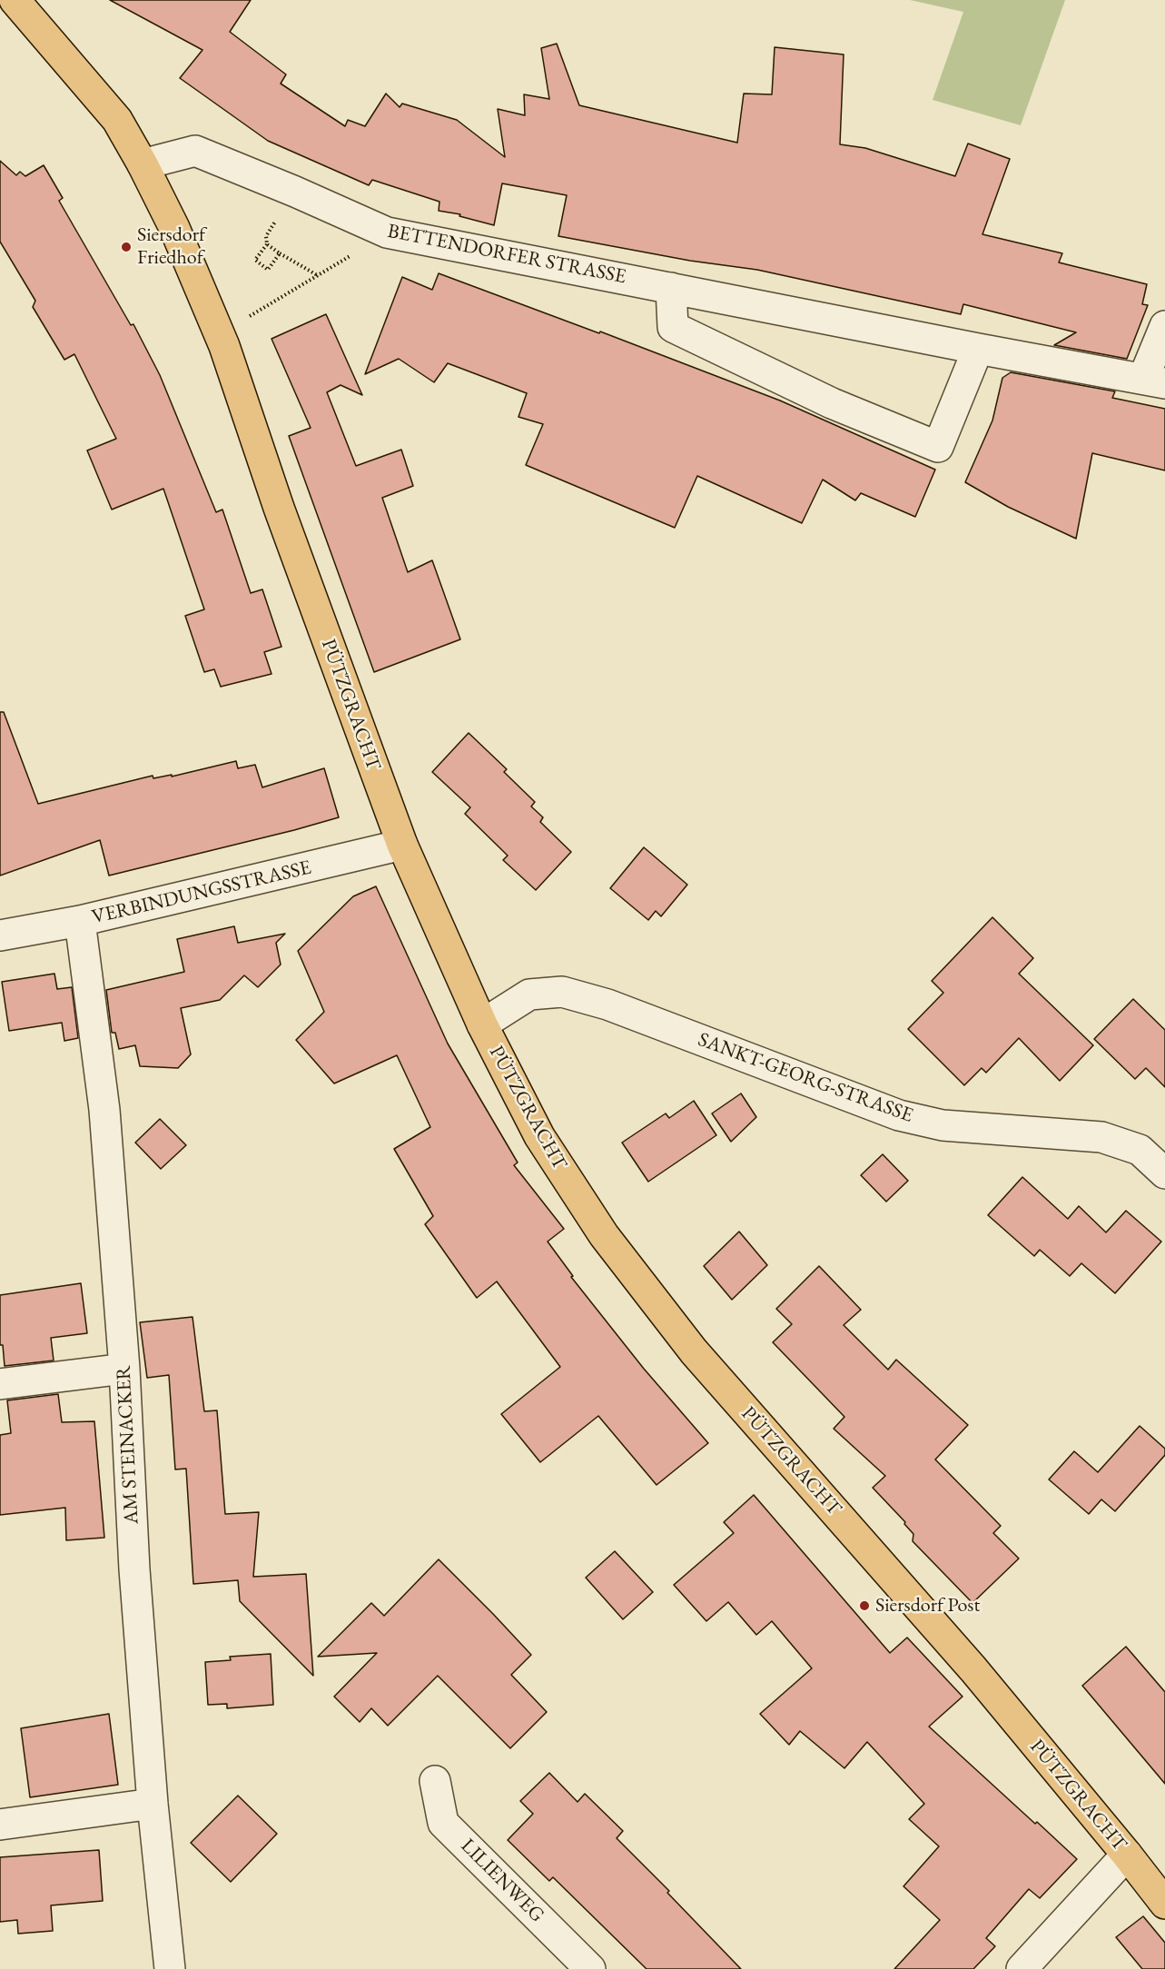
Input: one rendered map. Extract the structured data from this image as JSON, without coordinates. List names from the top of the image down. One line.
{"streets":{"main road":["PÜTZGRACHT"],"street":["BETTENDORFER STRASSE","VERBINDUNGSSTRASSE","SANKT-GEORG-STRASSE","AM STEINACKER","LILIENWEG"]},"crossings":[["BETTENDORFER STRASSE","PÜTZGRACHT"],["PÜTZGRACHT","VERBINDUNGSSTRASSE"],["PÜTZGRACHT","SANKT-GEORG-STRASSE"],["VERBINDUNGSSTRASSE","AM STEINACKER"]],"places":["Siersdorf Friedhof","Siersdorf Post"]}
